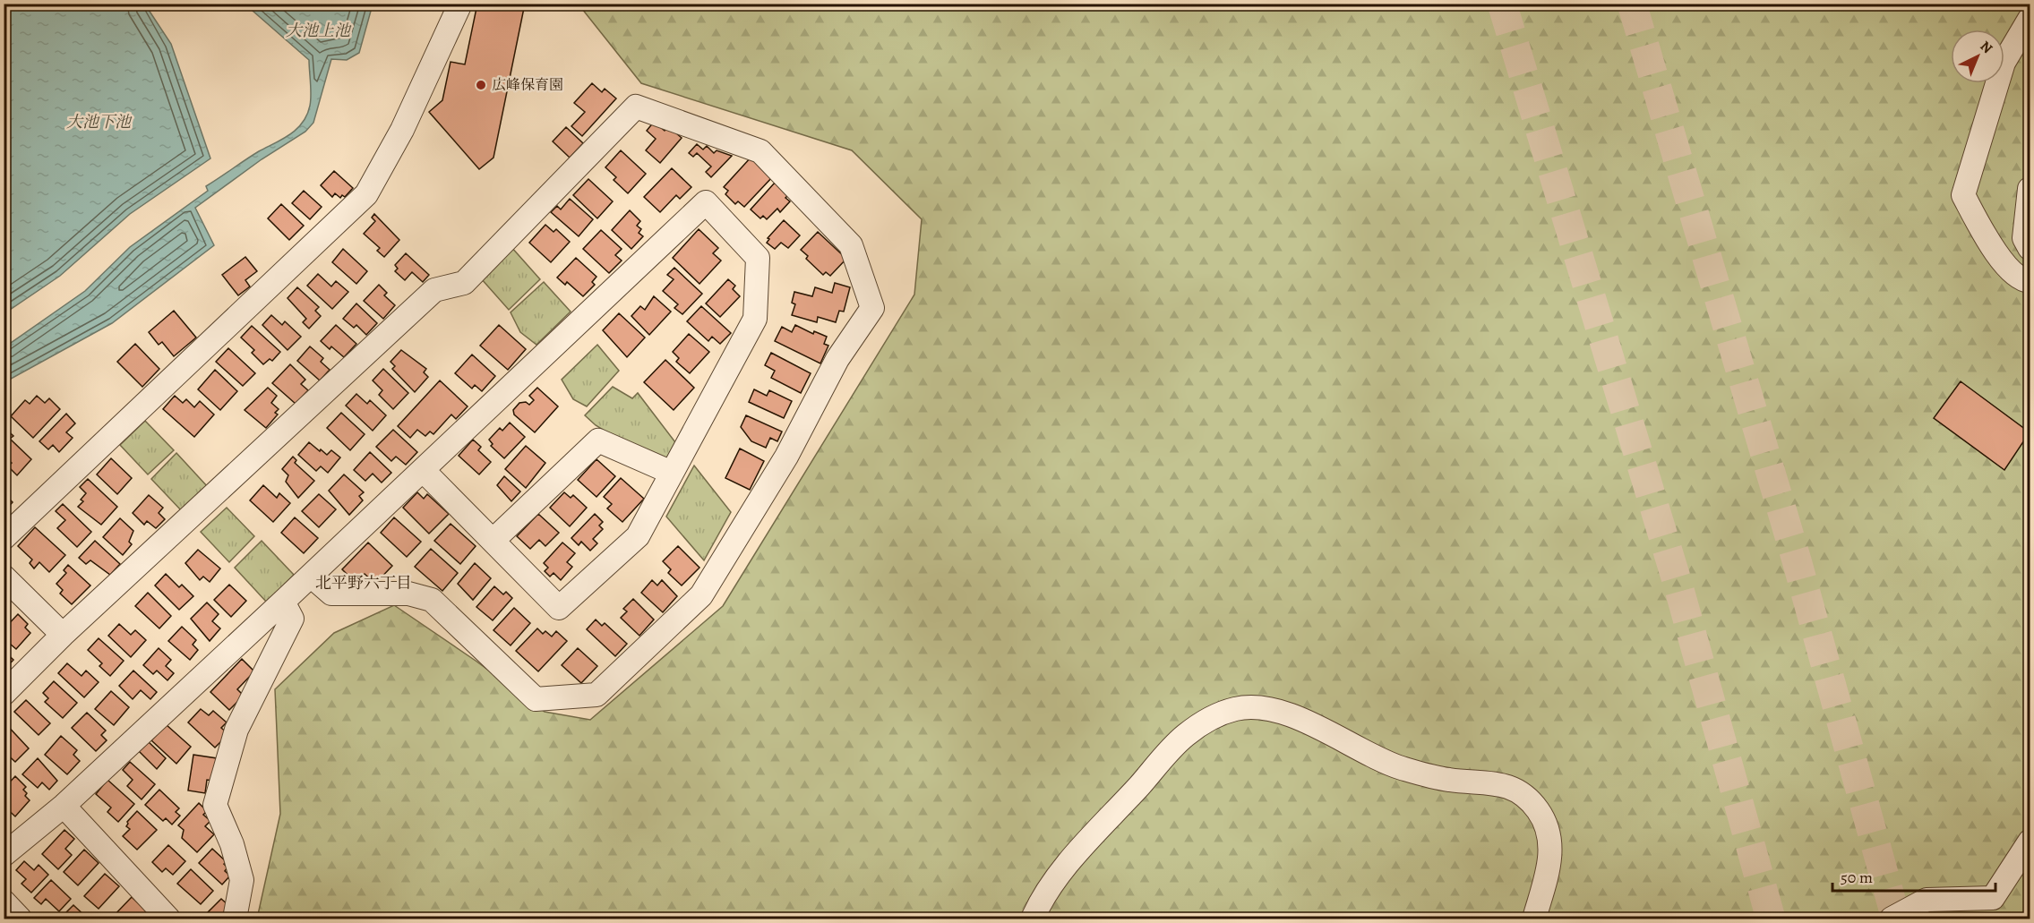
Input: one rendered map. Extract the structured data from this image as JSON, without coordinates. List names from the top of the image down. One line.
{"districts":["北平野六丁目"],"water":["大池上池","大池下池"],"places":["広峰保育園"],"scale_bar":"50 m","north":"top right"}
